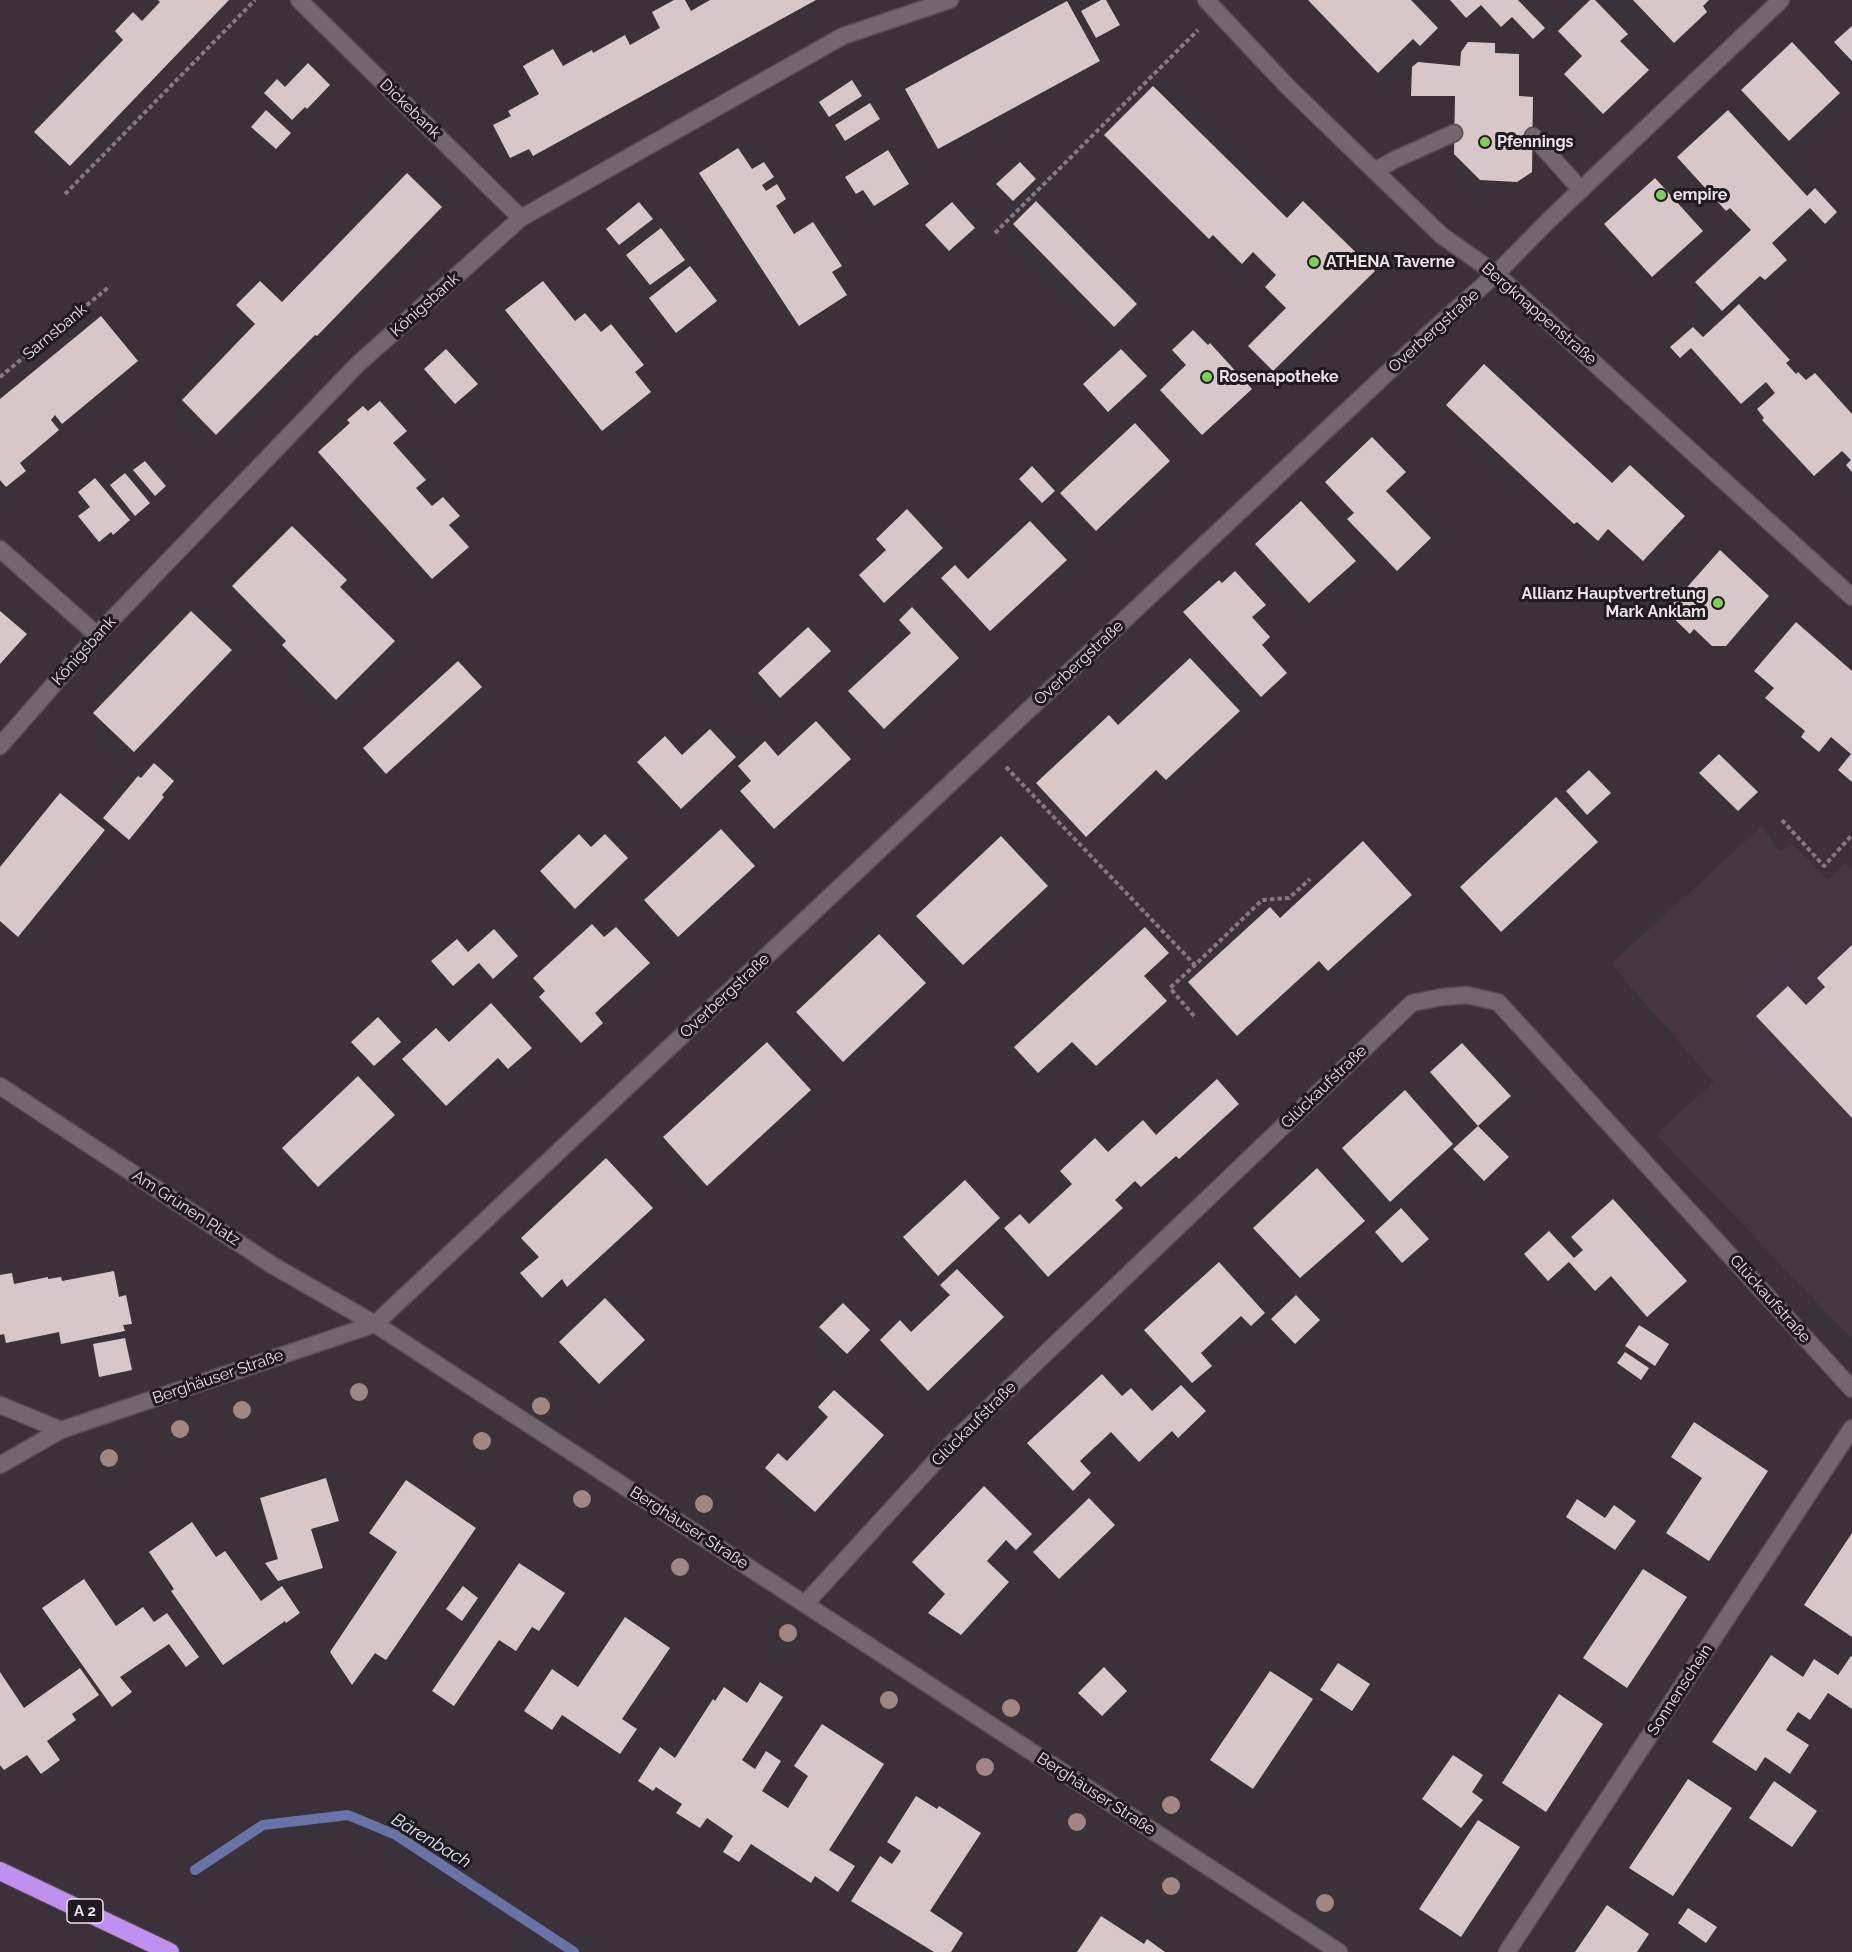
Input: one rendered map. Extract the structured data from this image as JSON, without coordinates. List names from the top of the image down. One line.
{"streets":{"highway":["A 2"],"street":["Dickebank","Königsbank","Bergknappenstraße","Overbergstraße","Glückaufstraße","Am Grünen Platz","Berghäuser Straße","Sonnenschein"],"path":["Sarnsbank"]},"crossings":[["Dickebank","Königsbank"],["Bergknappenstraße","Overbergstraße"],["Overbergstraße","Am Grünen Platz"],["Overbergstraße","Berghäuser Straße"],["Glückaufstraße","Berghäuser Straße"],["Am Grünen Platz","Berghäuser Straße"]],"water":["Bärenbach"],"places":["Pfennings","empire","ATHENA Taverne","Rosenapotheke","Allianz Hauptvertretung Mark Anklam"]}
